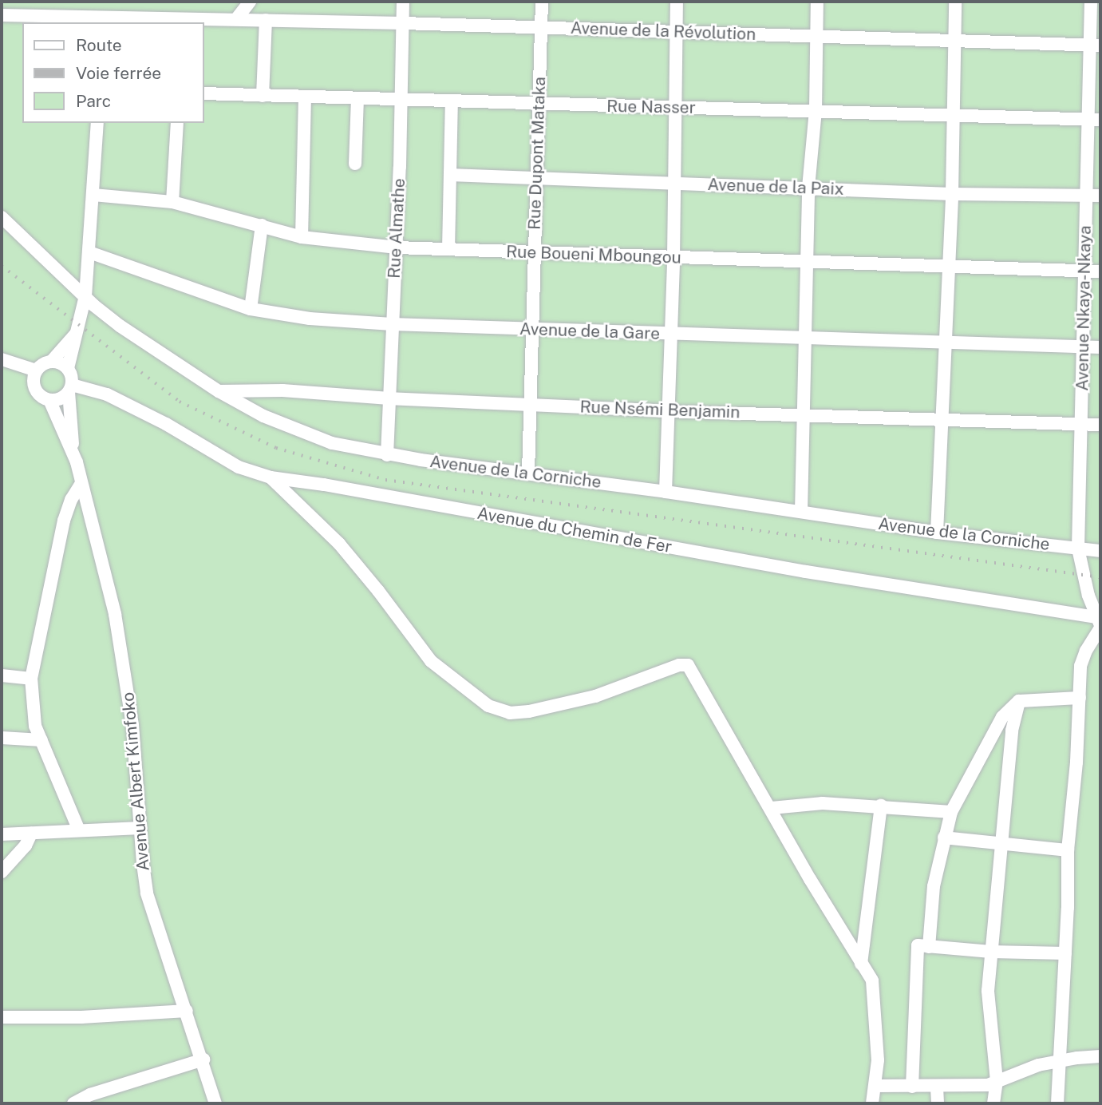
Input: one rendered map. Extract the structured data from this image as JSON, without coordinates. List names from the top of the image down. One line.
{"streets":{"street":["Avenue de la Révolution","Rue Nasser","Rue Dupont Mataka","Avenue de la Paix","Rue Almathe","Rue Boueni Mboungou","Avenue Nkaya-Nkaya","Avenue de la Gare","Rue Nsémi Benjamin","Avenue de la Corniche","Avenue du Chemin de Fer","Avenue Albert Kimfoko"]},"crossings":[["Avenue de la Révolution","Rue Dupont Mataka"],["Avenue de la Révolution","Rue Almathe"],["Avenue de la Révolution","Avenue Nkaya-Nkaya"],["Rue Nasser","Rue Dupont Mataka"],["Rue Nasser","Rue Almathe"],["Rue Nasser","Avenue Nkaya-Nkaya"],["Rue Dupont Mataka","Avenue de la Paix"],["Rue Dupont Mataka","Rue Boueni Mboungou"],["Rue Dupont Mataka","Avenue de la Gare"],["Rue Dupont Mataka","Rue Nsémi Benjamin"],["Rue Dupont Mataka","Avenue de la Corniche"],["Avenue de la Paix","Avenue Nkaya-Nkaya"],["Rue Almathe","Rue Boueni Mboungou"],["Rue Almathe","Avenue de la Gare"],["Rue Almathe","Rue Nsémi Benjamin"],["Rue Almathe","Avenue de la Corniche"],["Rue Boueni Mboungou","Avenue Nkaya-Nkaya"],["Avenue Nkaya-Nkaya","Avenue de la Gare"],["Avenue Nkaya-Nkaya","Rue Nsémi Benjamin"],["Avenue Nkaya-Nkaya","Avenue de la Corniche"],["Avenue Nkaya-Nkaya","Avenue du Chemin de Fer"],["Rue Nsémi Benjamin","Avenue de la Corniche"],["Avenue du Chemin de Fer","Avenue Albert Kimfoko"]],"legend":["Route","Voie ferrée","Parc"]}
